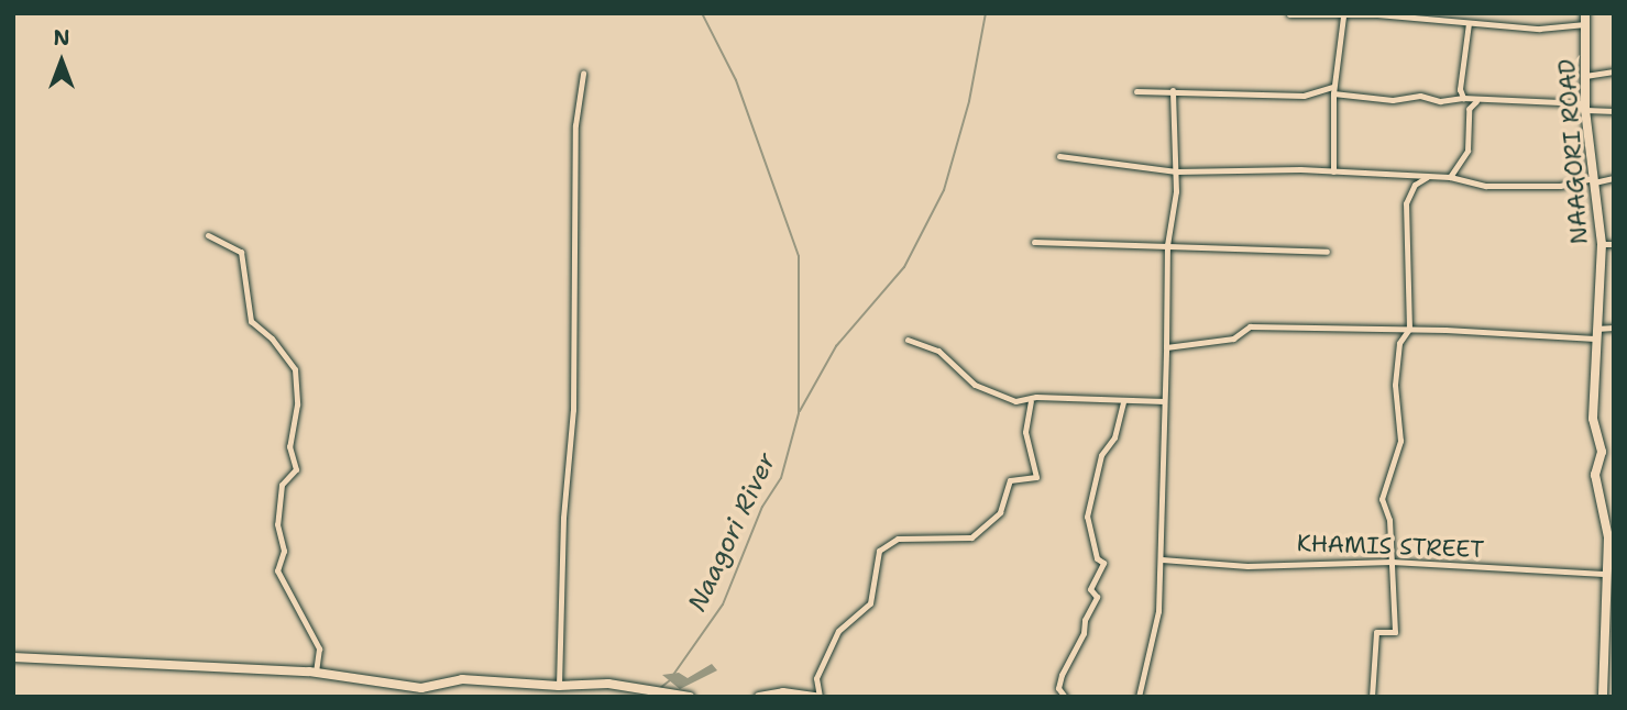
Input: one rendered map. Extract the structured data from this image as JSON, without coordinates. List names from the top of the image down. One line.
{"streets":{"street":["NAAGORI ROAD","KHAMIS STREET"]},"crossings":[["NAAGORI ROAD","KHAMIS STREET"]],"water":["Naagori River"],"north":"top"}
